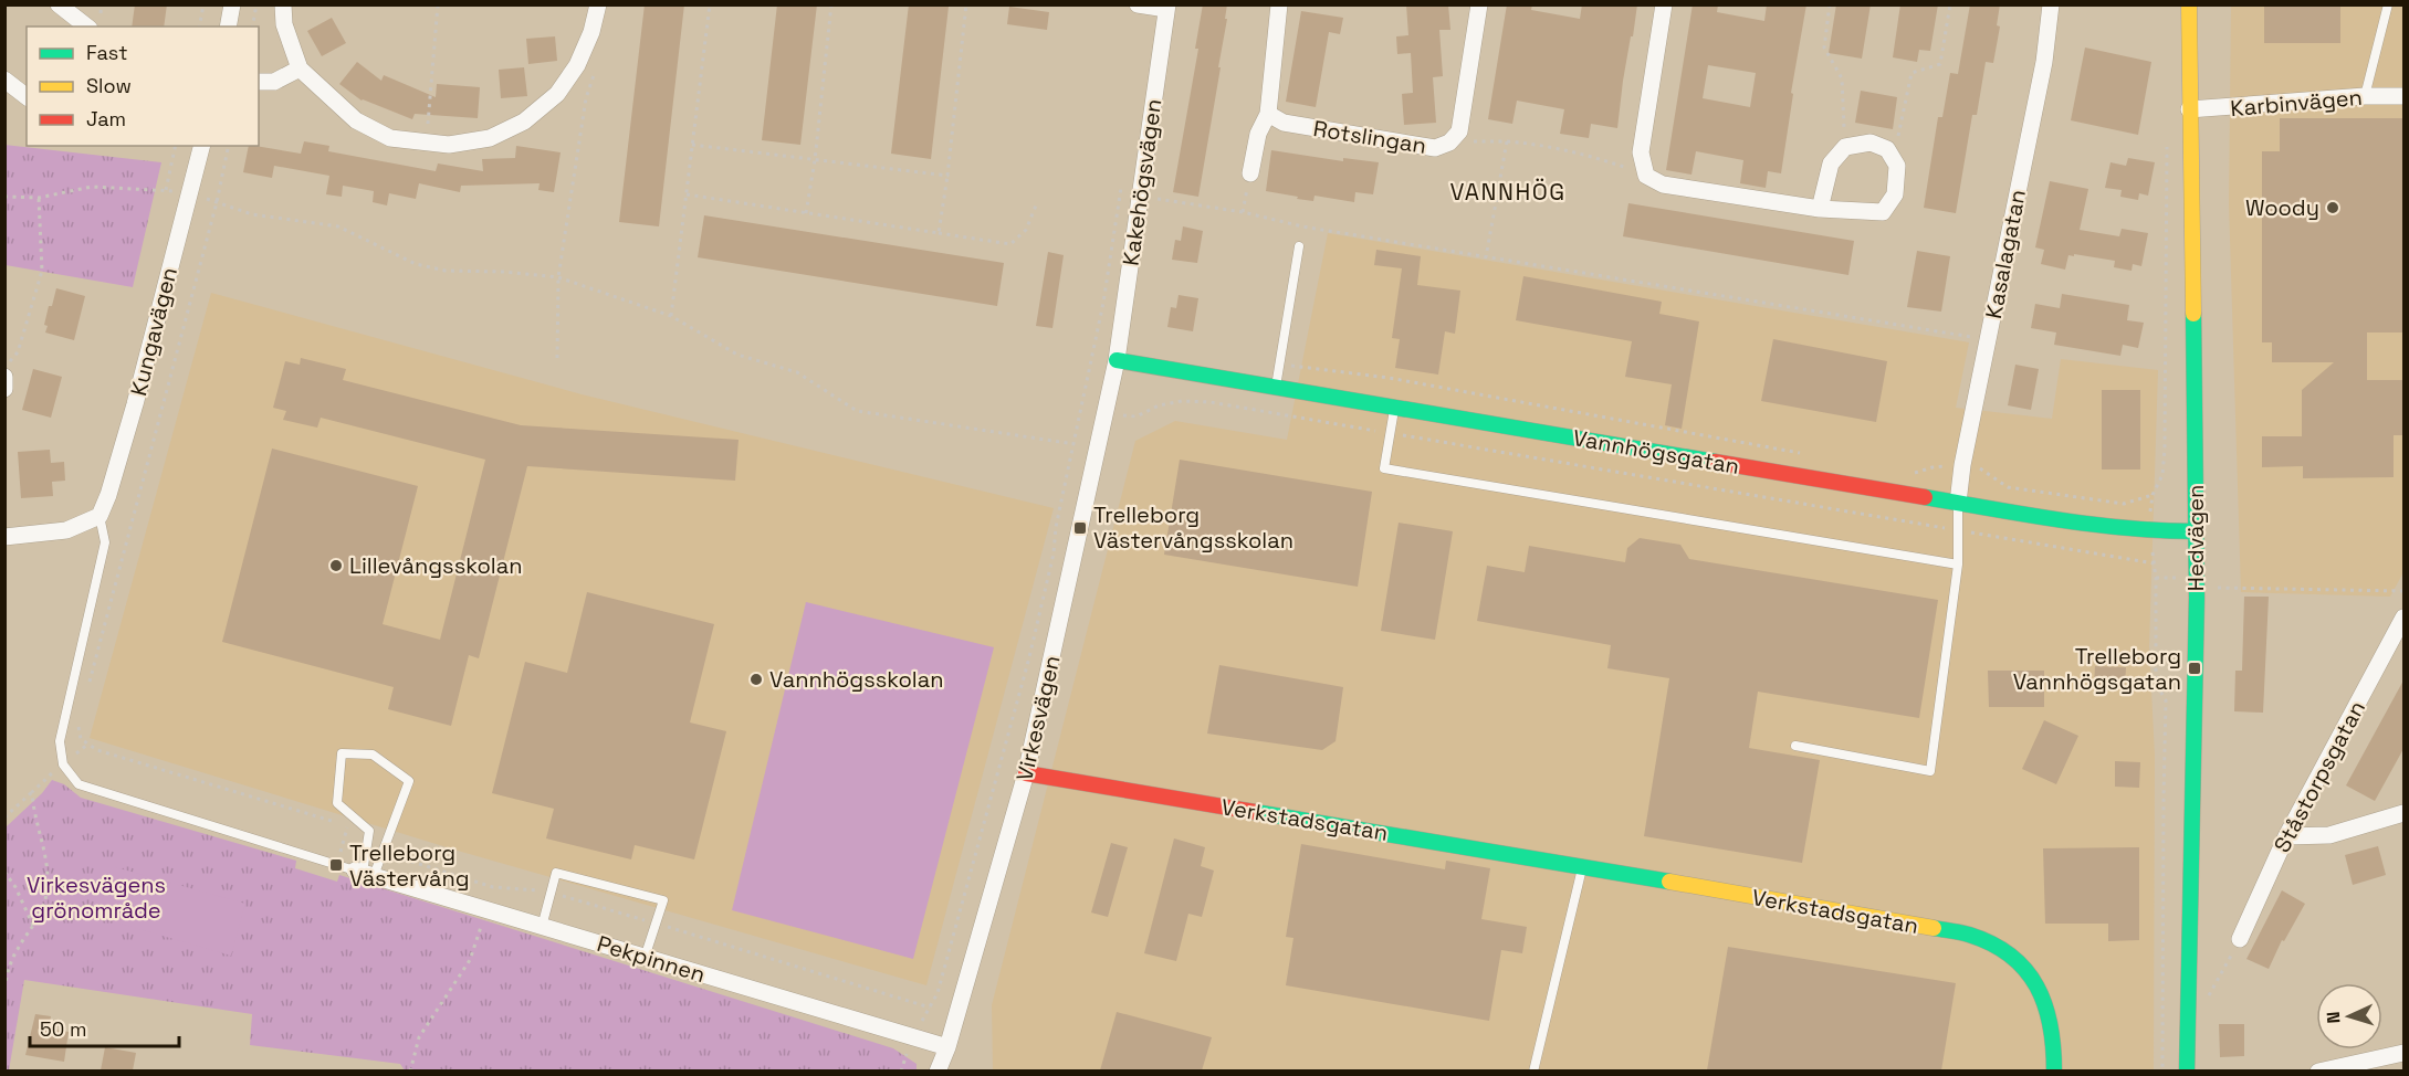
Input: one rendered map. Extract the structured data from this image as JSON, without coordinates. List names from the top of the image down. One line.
{"streets":{"street":["Karbinvägen","Rotslingan","Kakehögsvägen","Kasalagatan","Kungavägen","Vannhögsgatan","Hedvägen","Virkesvägen","Ståstorpsgatan","Verkstadsgatan","Pekpinnen"]},"crossings":[["Karbinvägen","Hedvägen"],["Kakehögsvägen","Vannhögsgatan"],["Kakehögsvägen","Virkesvägen"],["Kasalagatan","Vannhögsgatan"],["Vannhögsgatan","Hedvägen"],["Vannhögsgatan","Virkesvägen"],["Virkesvägen","Verkstadsgatan"],["Virkesvägen","Pekpinnen"]],"districts":["VANNHÖG"],"parks":["Virkesvägens grönområde"],"places":{"other":["Woody","Lillevångsskolan","Vannhögsskolan"],"transit":["Trelleborg Västervångsskolan","Trelleborg Vannhögsgatan","Trelleborg Västervång"]},"legend":["Fast","Slow","Jam"],"scale_bar":"50 m","north":"left"}
